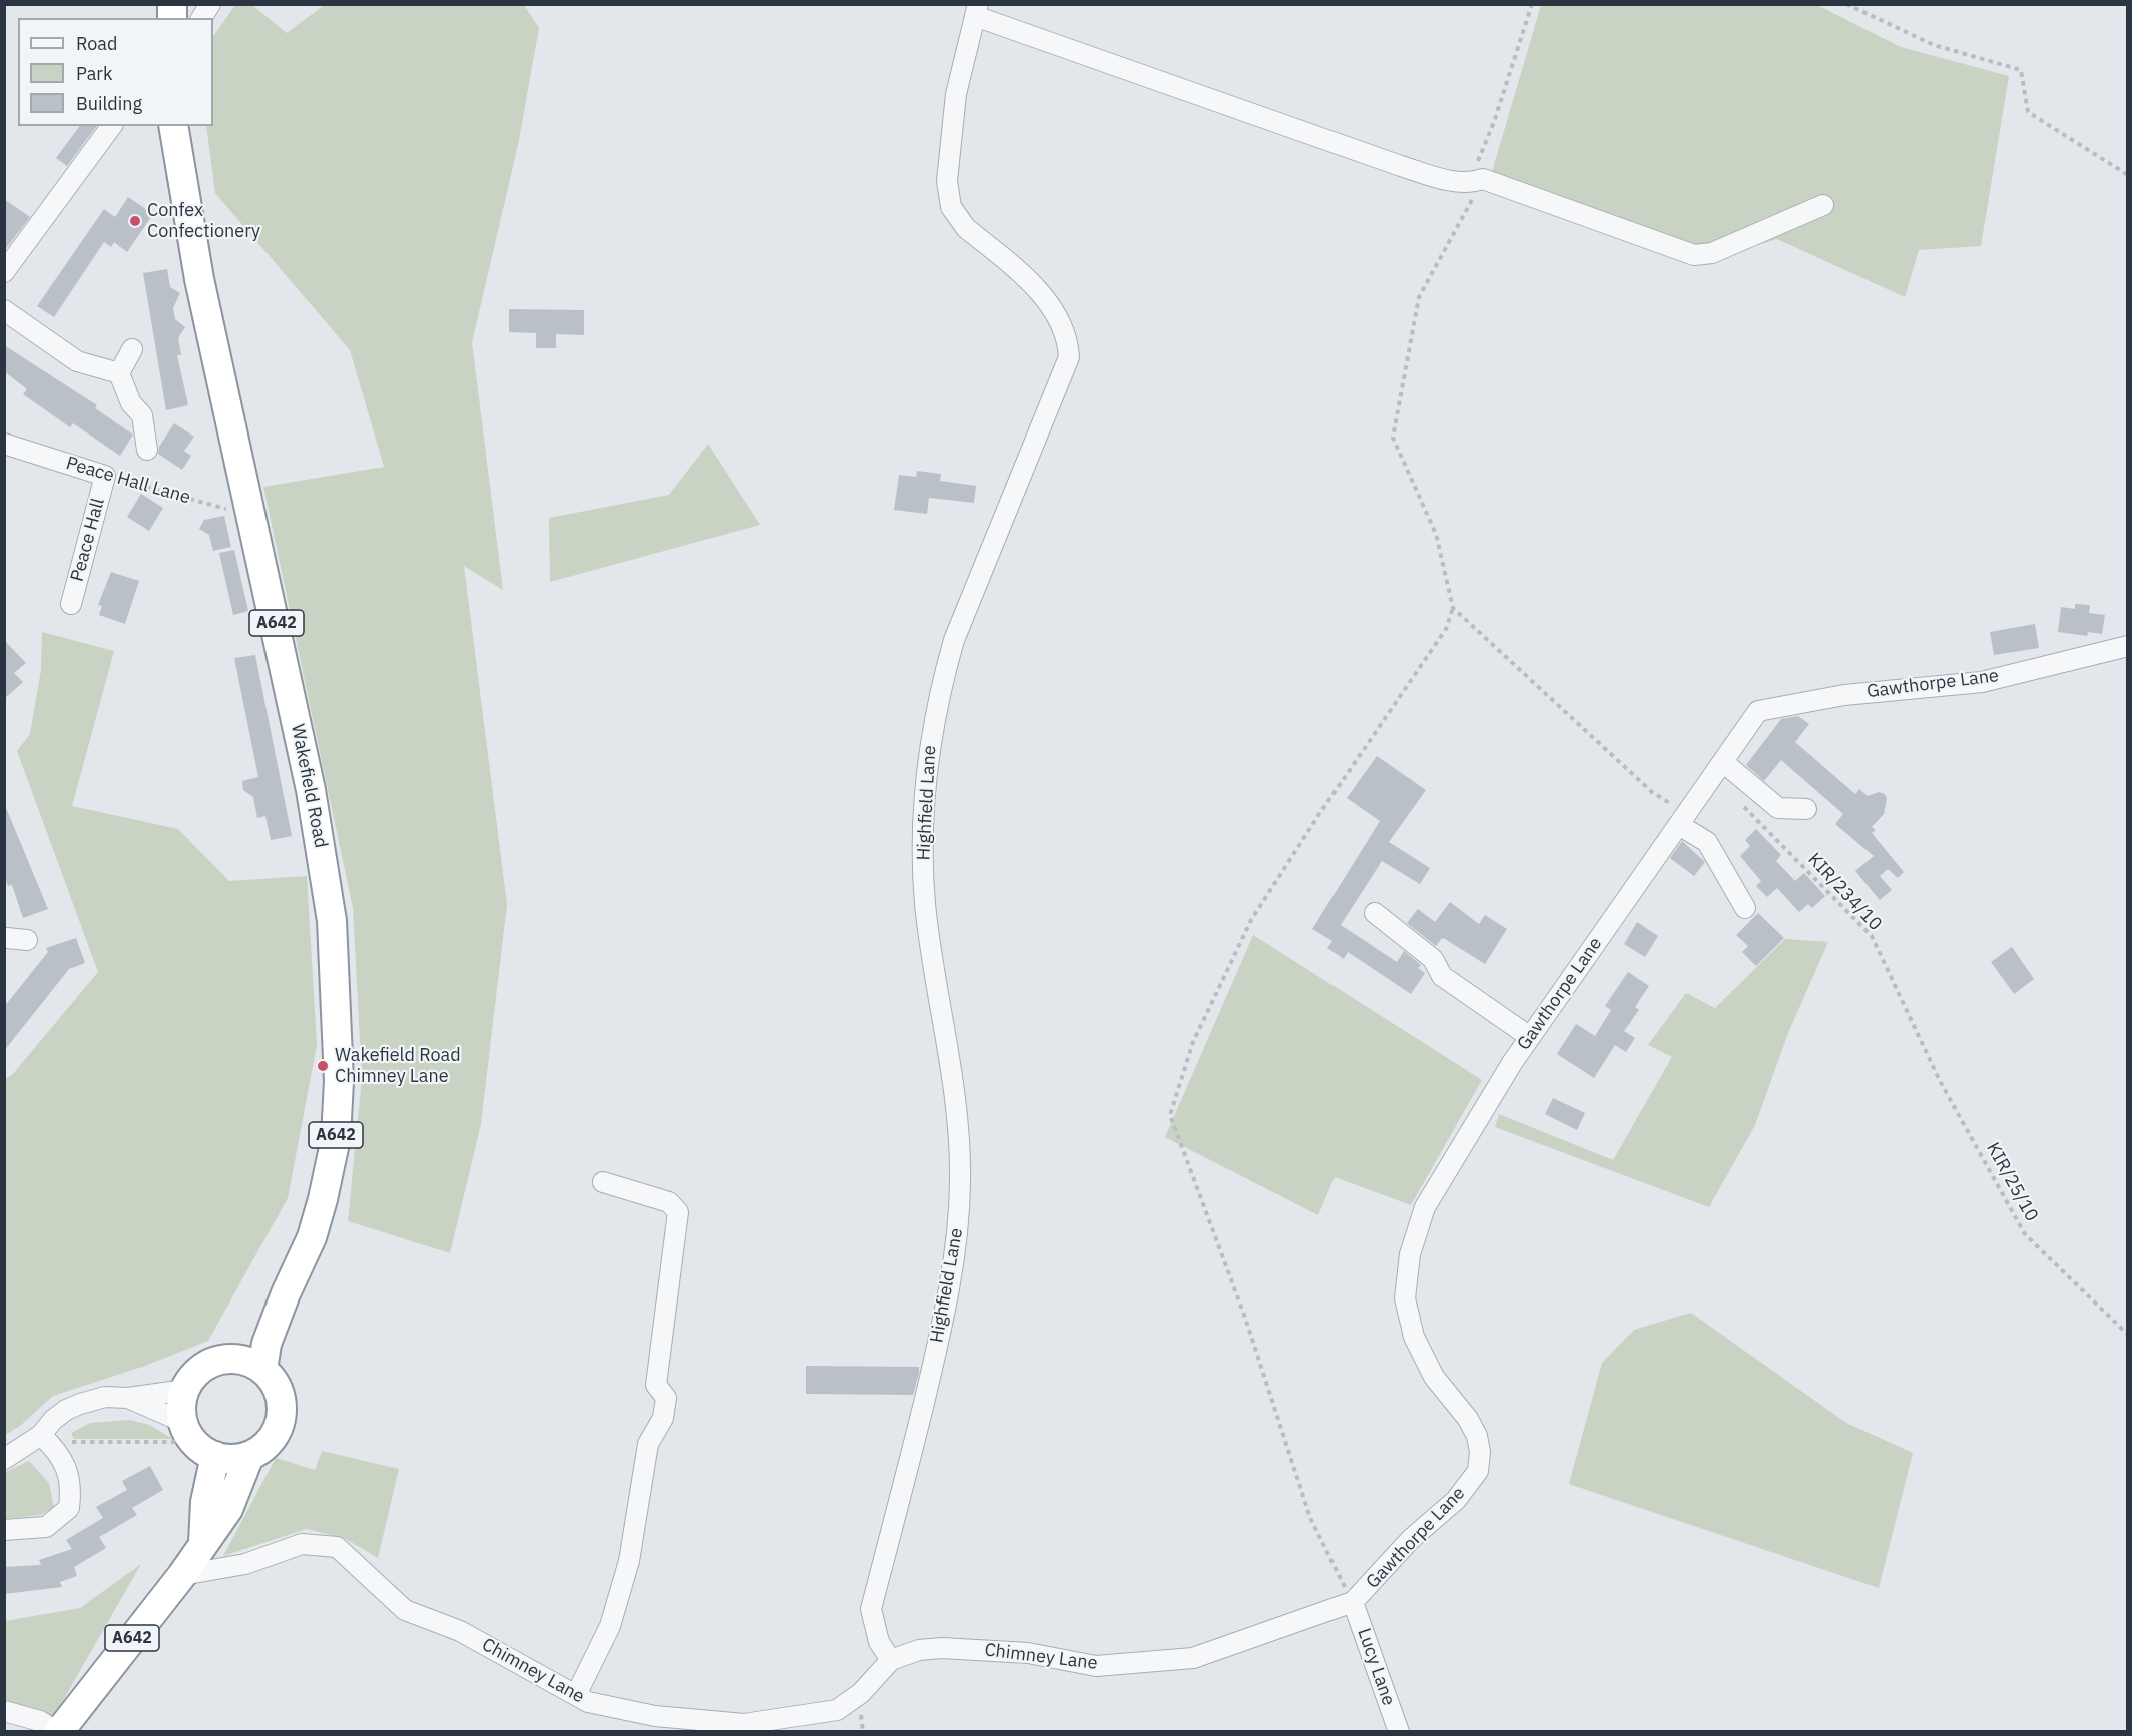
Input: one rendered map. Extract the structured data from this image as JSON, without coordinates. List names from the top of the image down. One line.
{"streets":{"highway":["A642","Wakefield Road"],"street":["Peace Hall Lane","Peace Hall","Gawthorpe Lane","Highfield Lane","Chimney Lane","Lucy Lane"],"path":["KIR/234/10","KIR/25/10"]},"crossings":[["Peace Hall Lane","Peace Hall"],["Peace Hall Lane","Wakefield Road"],["A642","Wakefield Road"],["A642","Chimney Lane"],["Gawthorpe Lane","Chimney Lane"],["Gawthorpe Lane","Lucy Lane"],["Highfield Lane","Chimney Lane"],["KIR/234/10","KIR/25/10"],["Chimney Lane","Lucy Lane"]],"places":["Confex Confectionery","Wakefield Road Chimney Lane"],"legend":["Road","Park","Building"]}
